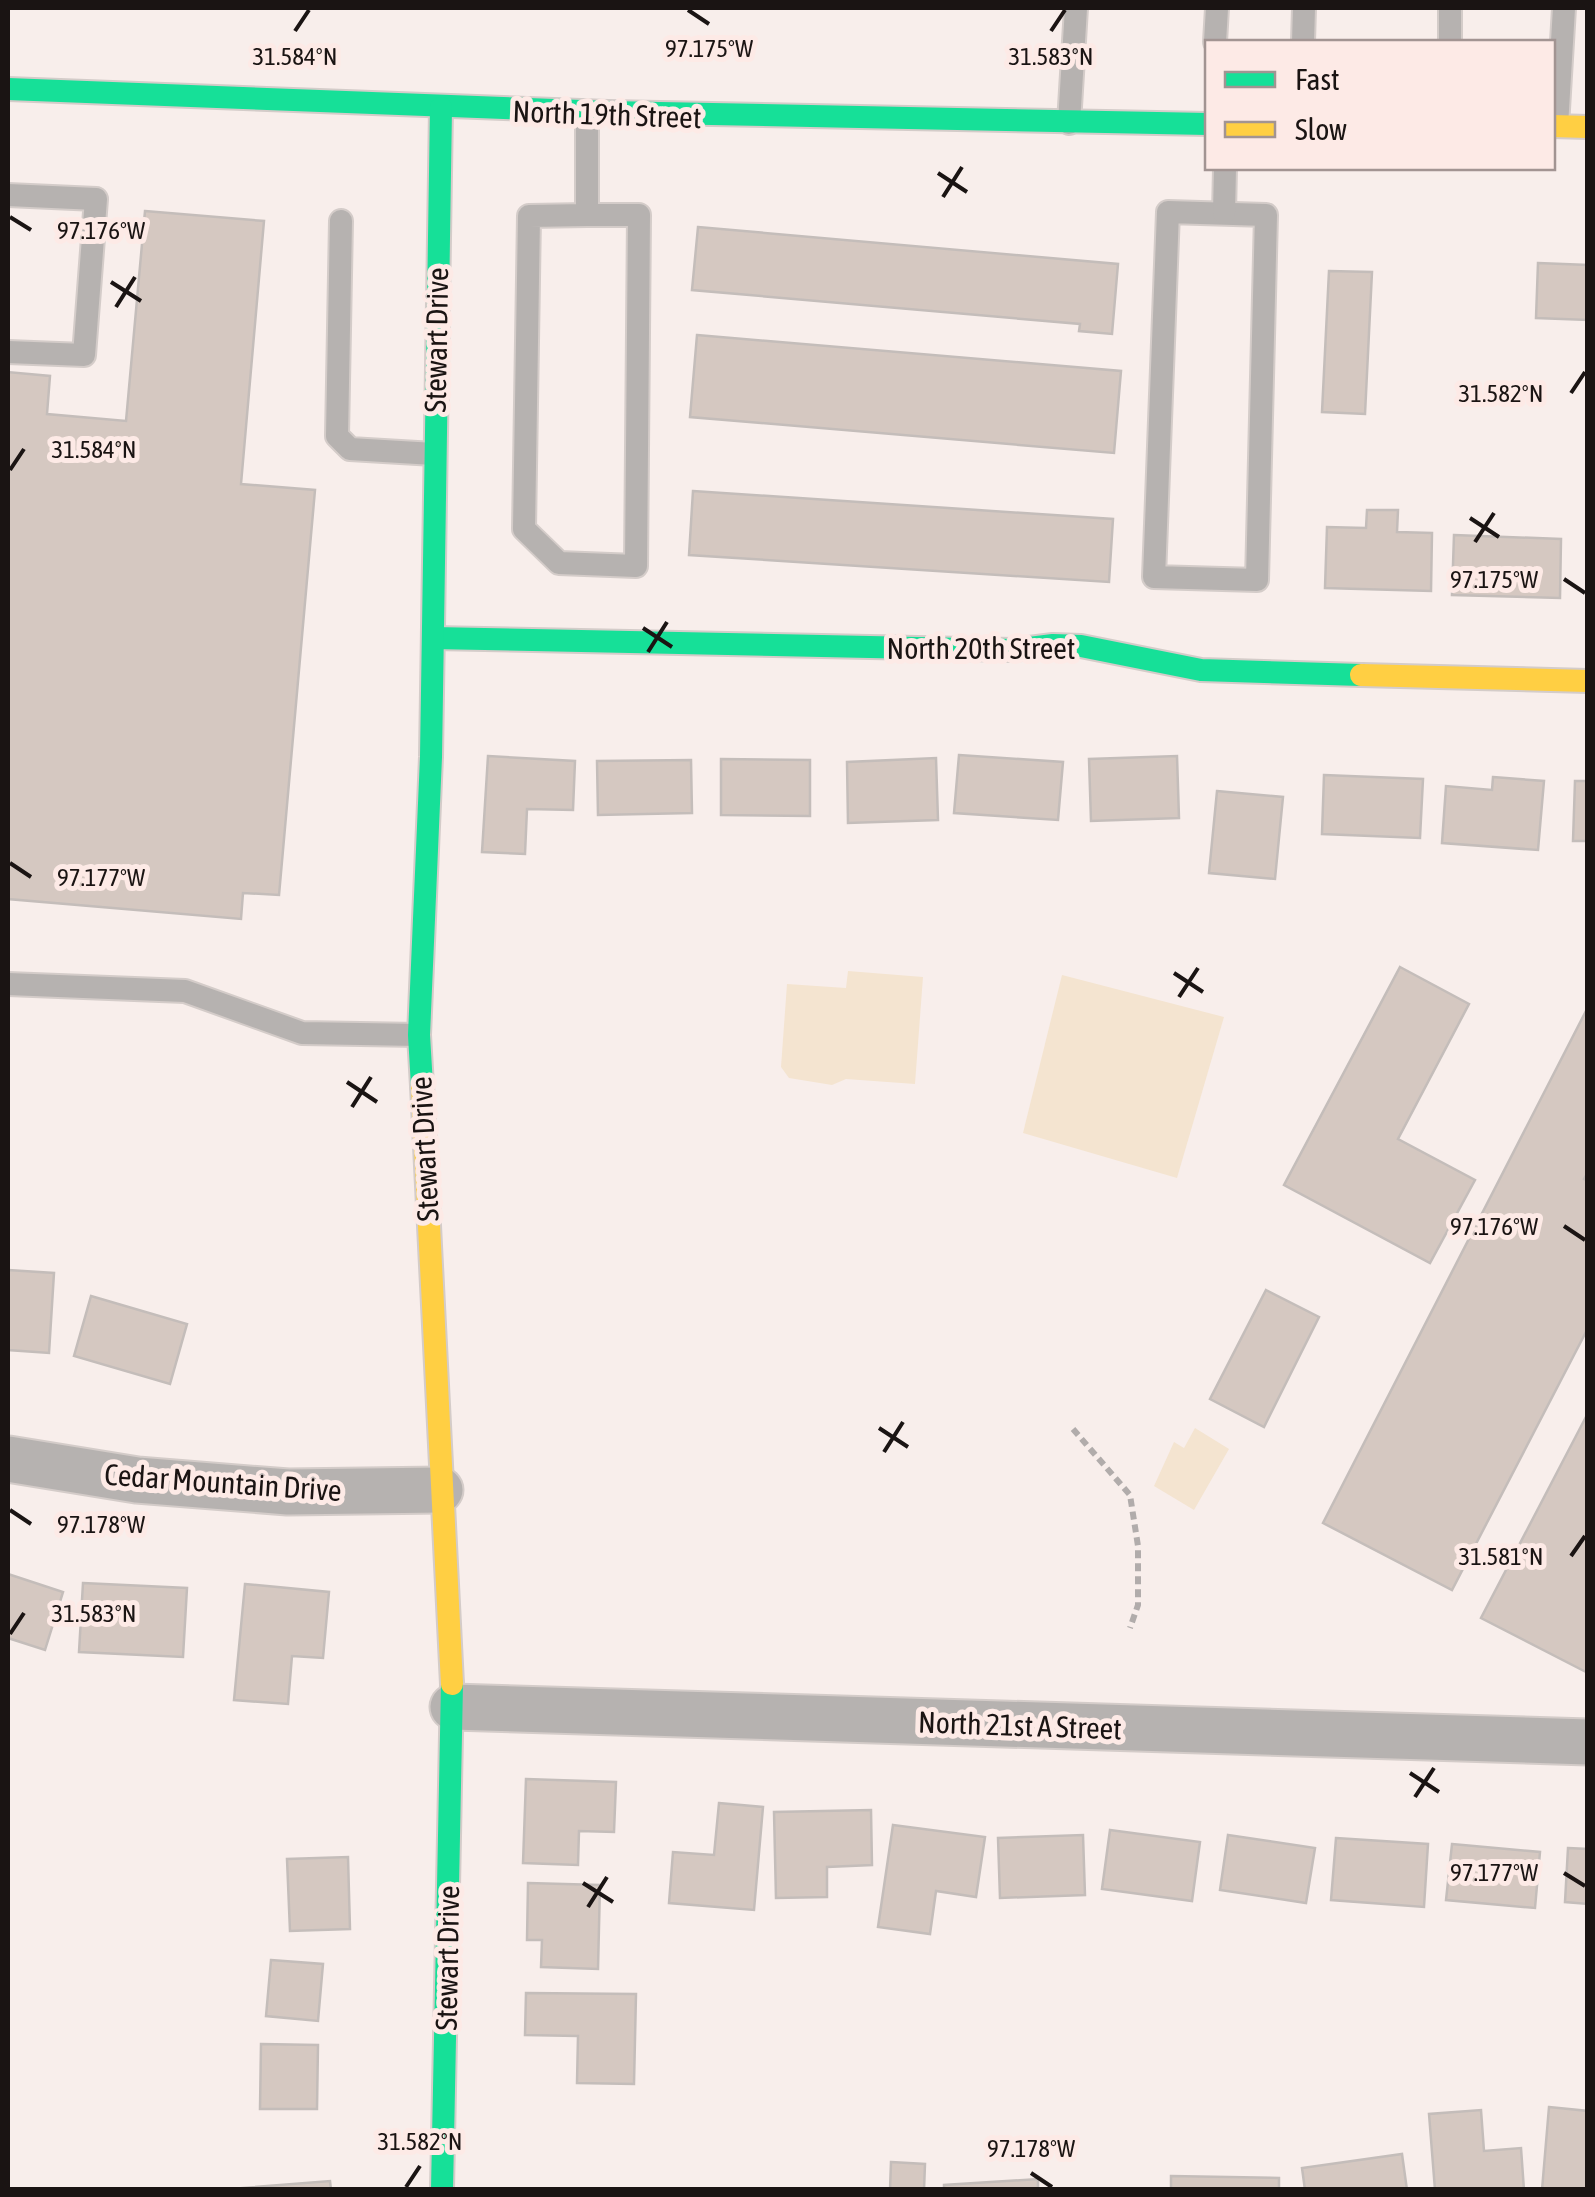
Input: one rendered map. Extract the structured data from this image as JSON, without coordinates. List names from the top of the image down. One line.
{"streets":{"street":["North 19th Street","Stewart Drive","North 20th Street","Cedar Mountain Drive","North 21st A Street"]},"crossings":[["North 19th Street","Stewart Drive"],["Stewart Drive","North 20th Street"],["Stewart Drive","Cedar Mountain Drive"],["Stewart Drive","North 21st A Street"]],"legend":["Fast","Slow"],"coordinates":["97.175°W","31.584°N","31.583°N","97.176°W","31.582°N","97.177°W","97.178°W","31.581°N"]}
